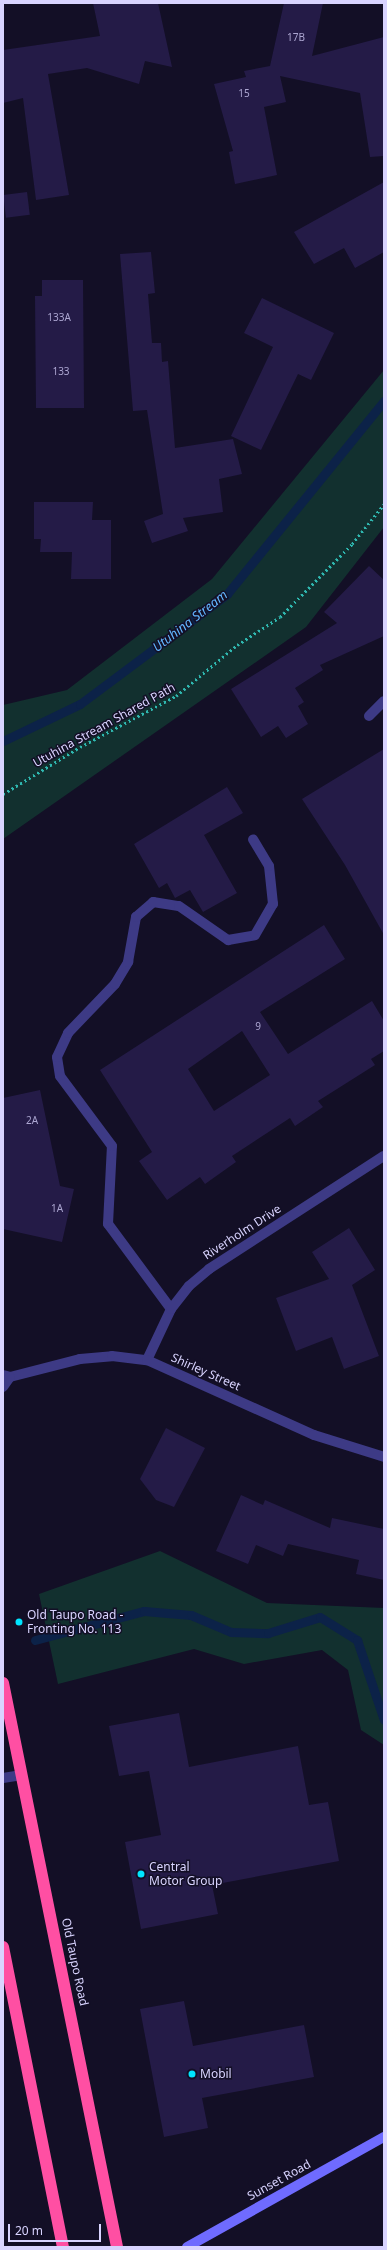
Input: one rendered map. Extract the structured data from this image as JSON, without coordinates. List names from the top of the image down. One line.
{"streets":{"highway":["Old Taupo Road"],"main road":["Sunset Road"],"street":["Riverholm Drive","Shirley Street"],"path":["Utuhina Stream Shared Path"]},"crossings":[["Riverholm Drive","Shirley Street"]],"water":["Utuhina Stream"],"places":["Old Taupo Road - Fronting No. 113","Central Motor Group","Mobil"],"house_numbers":["17B","15","133A","133","9","2A","1A"],"scale_bar":"20 m"}
